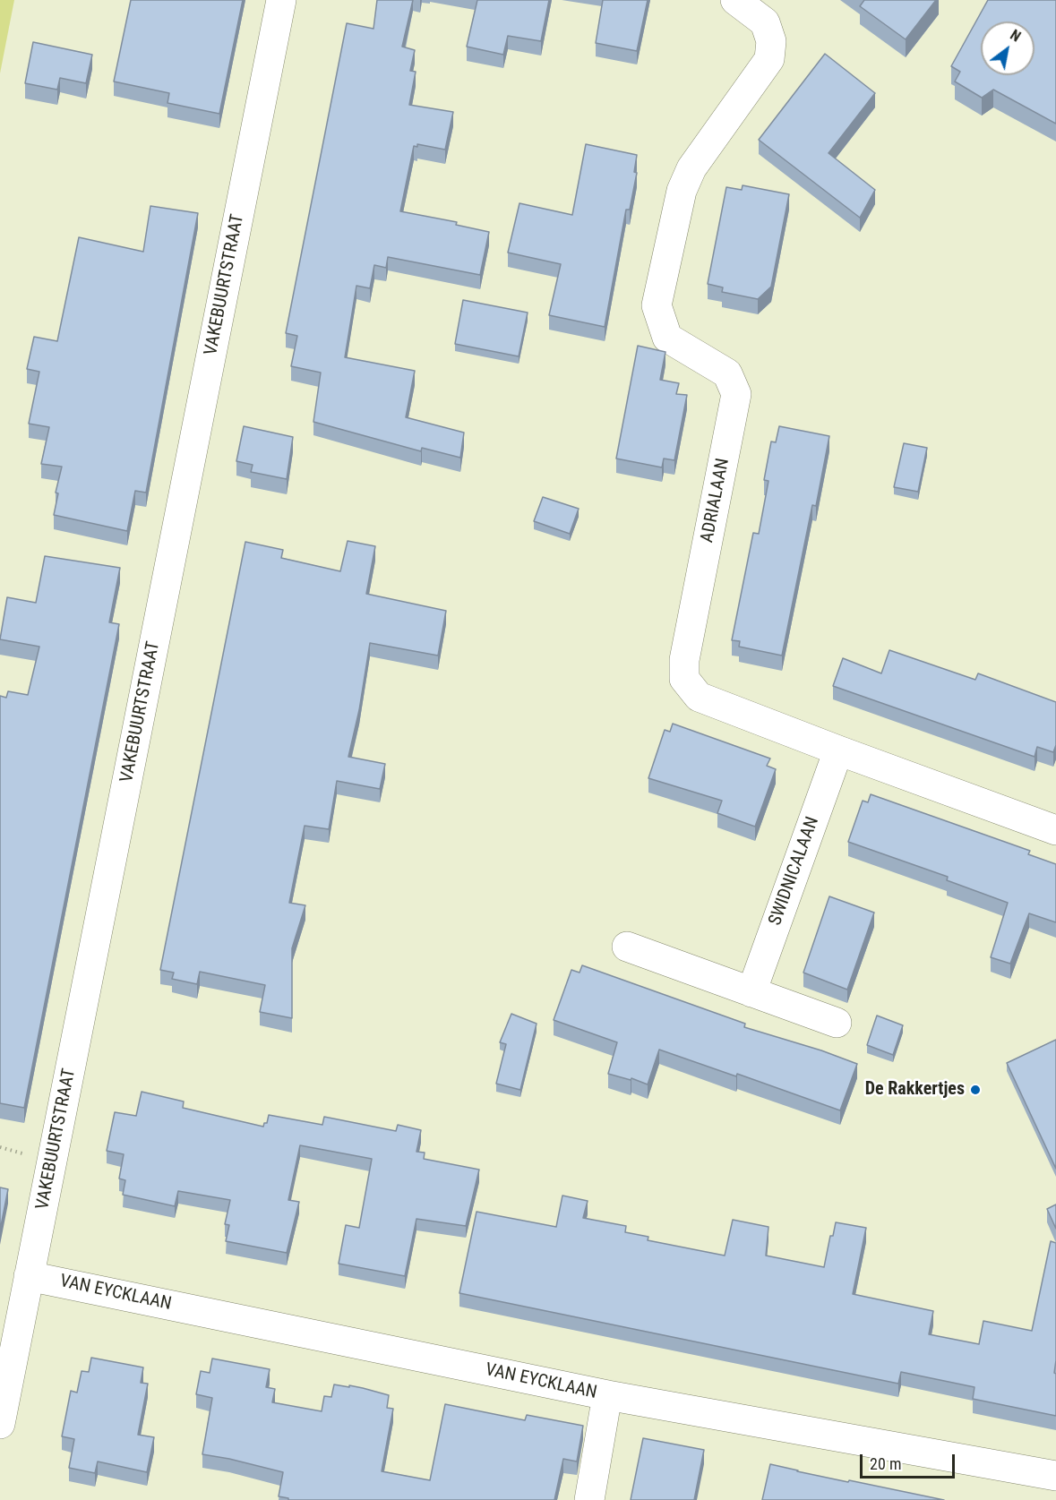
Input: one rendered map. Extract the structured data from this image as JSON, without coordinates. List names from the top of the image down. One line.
{"streets":{"street":["VAKEBUURTSTRAAT","ADRIALAAN","SWIDNICALAAN","VAN EYCKLAAN"]},"crossings":[["VAKEBUURTSTRAAT","VAN EYCKLAAN"],["ADRIALAAN","SWIDNICALAAN"]],"places":["De Rakkertjes"],"scale_bar":"20 m","north":"top right"}
